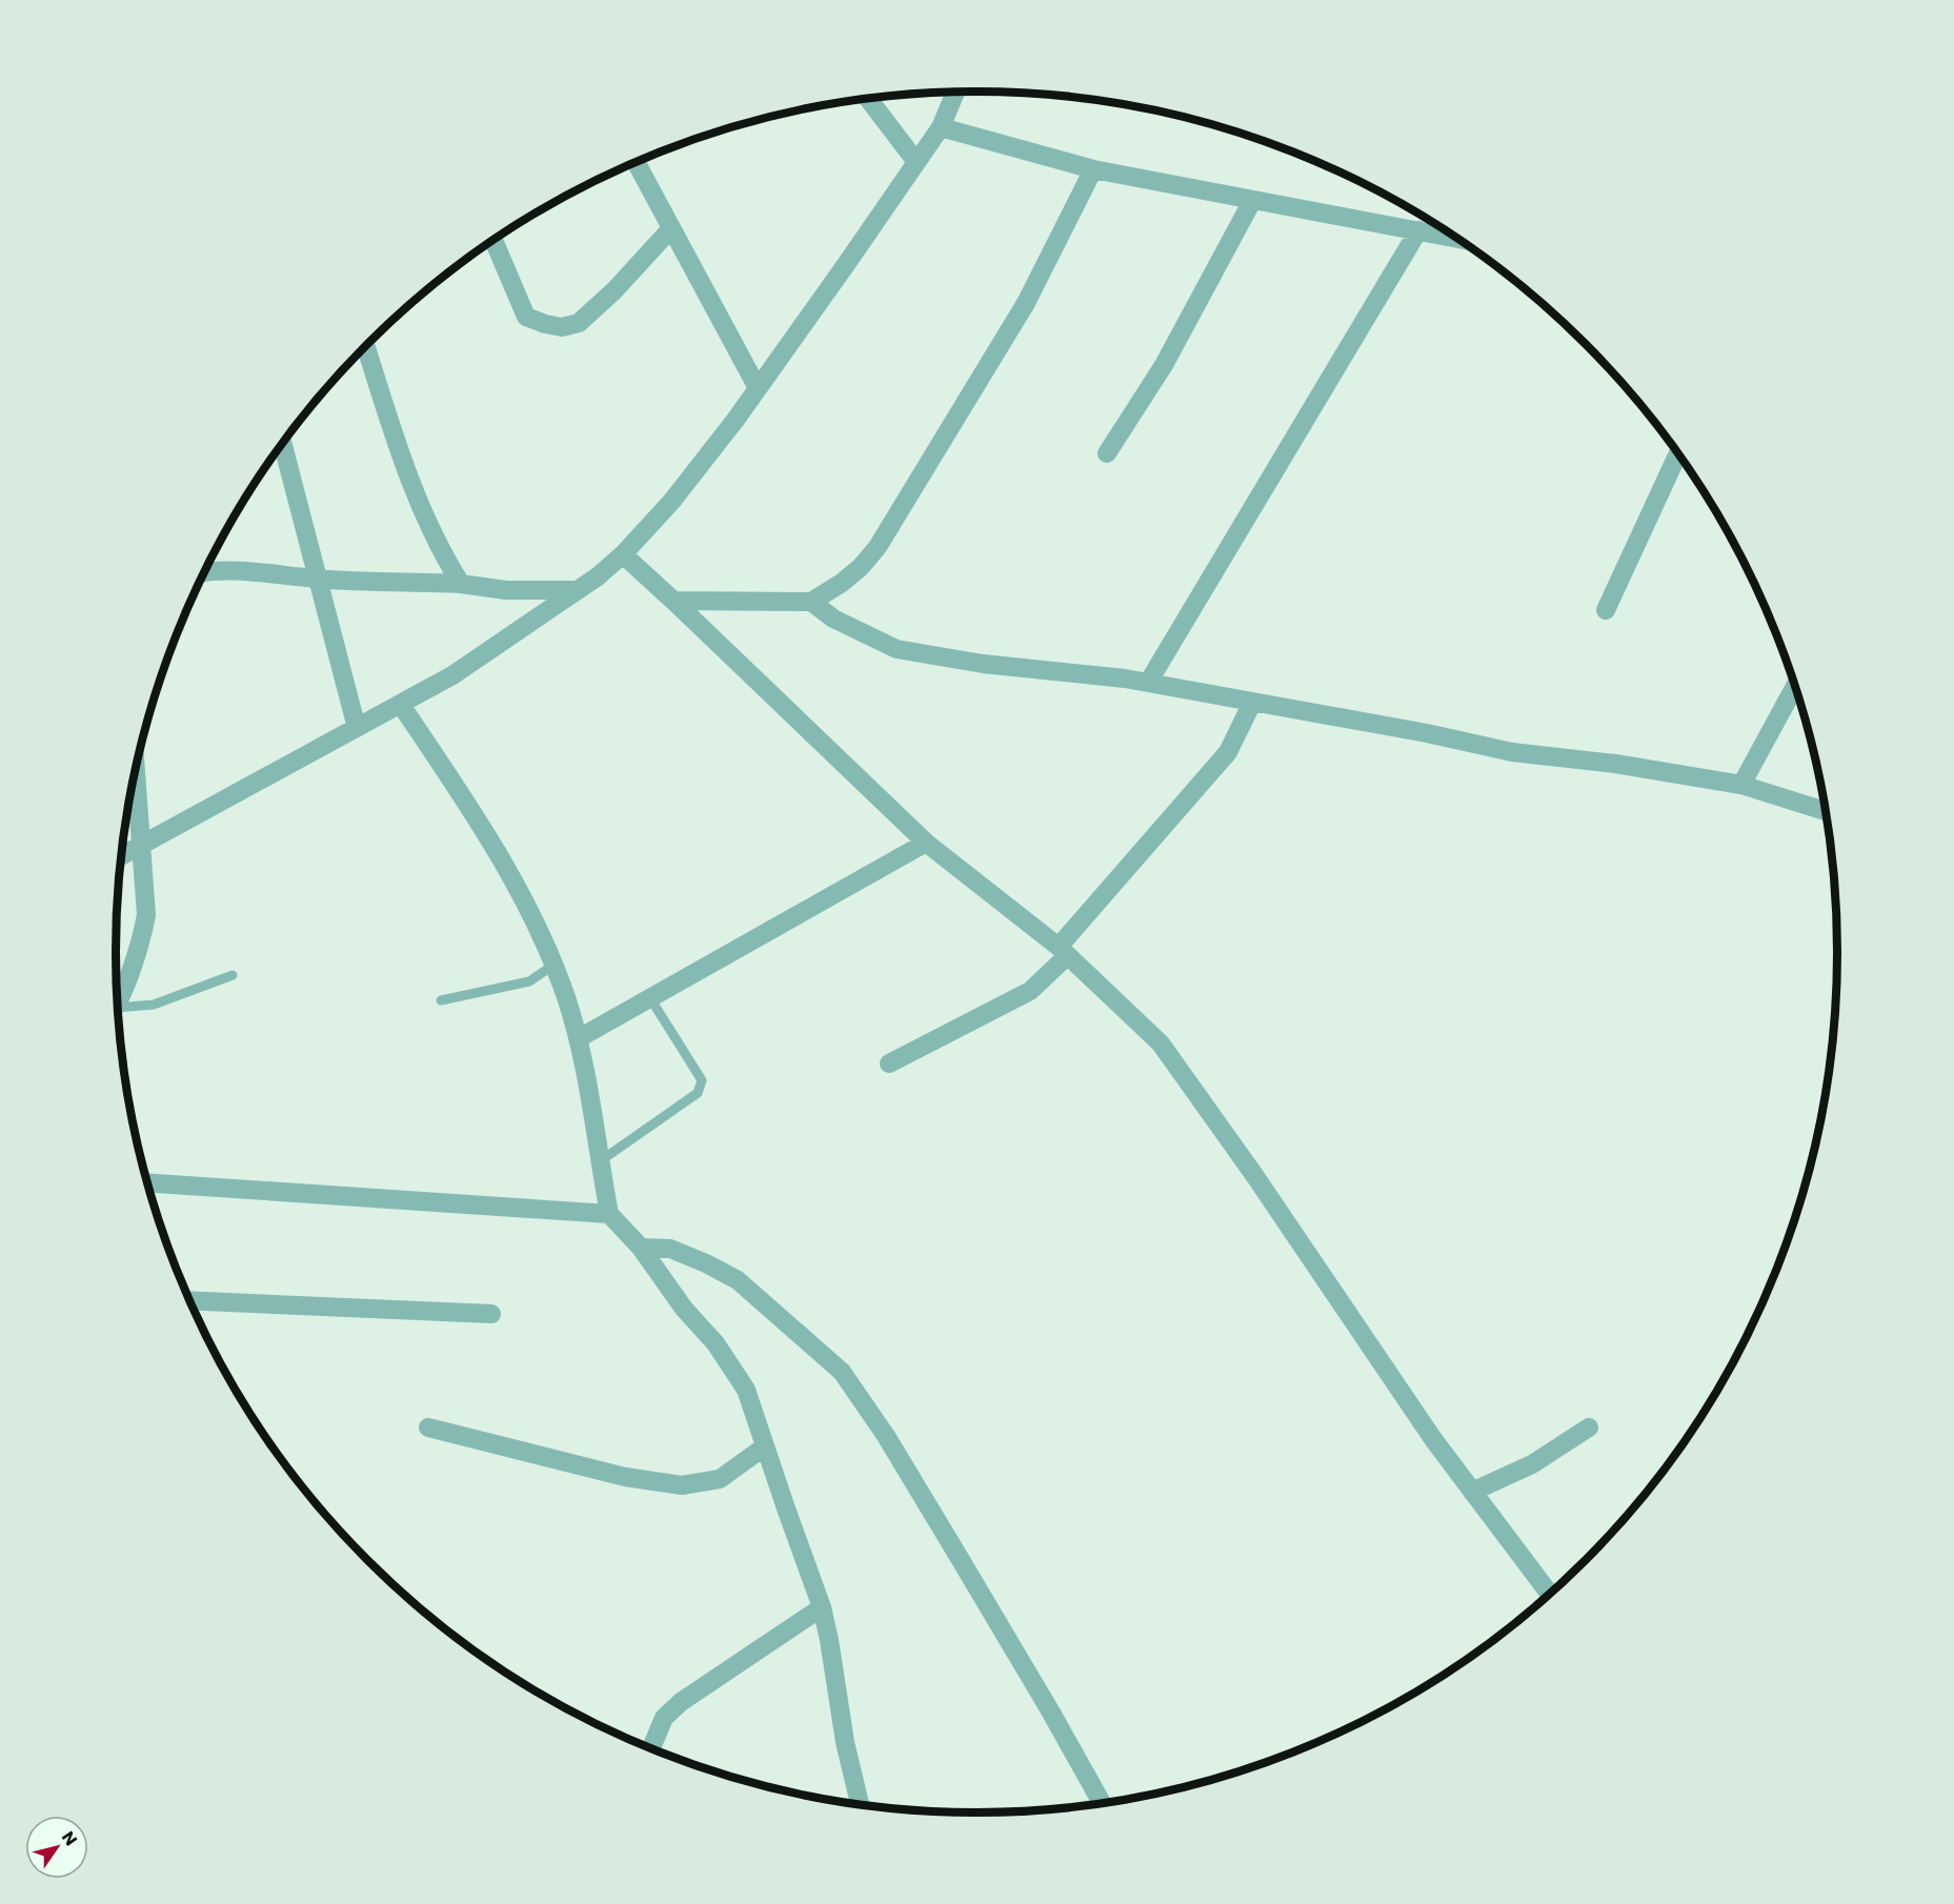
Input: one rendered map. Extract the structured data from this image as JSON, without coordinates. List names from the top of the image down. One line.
{"north":"top right"}
